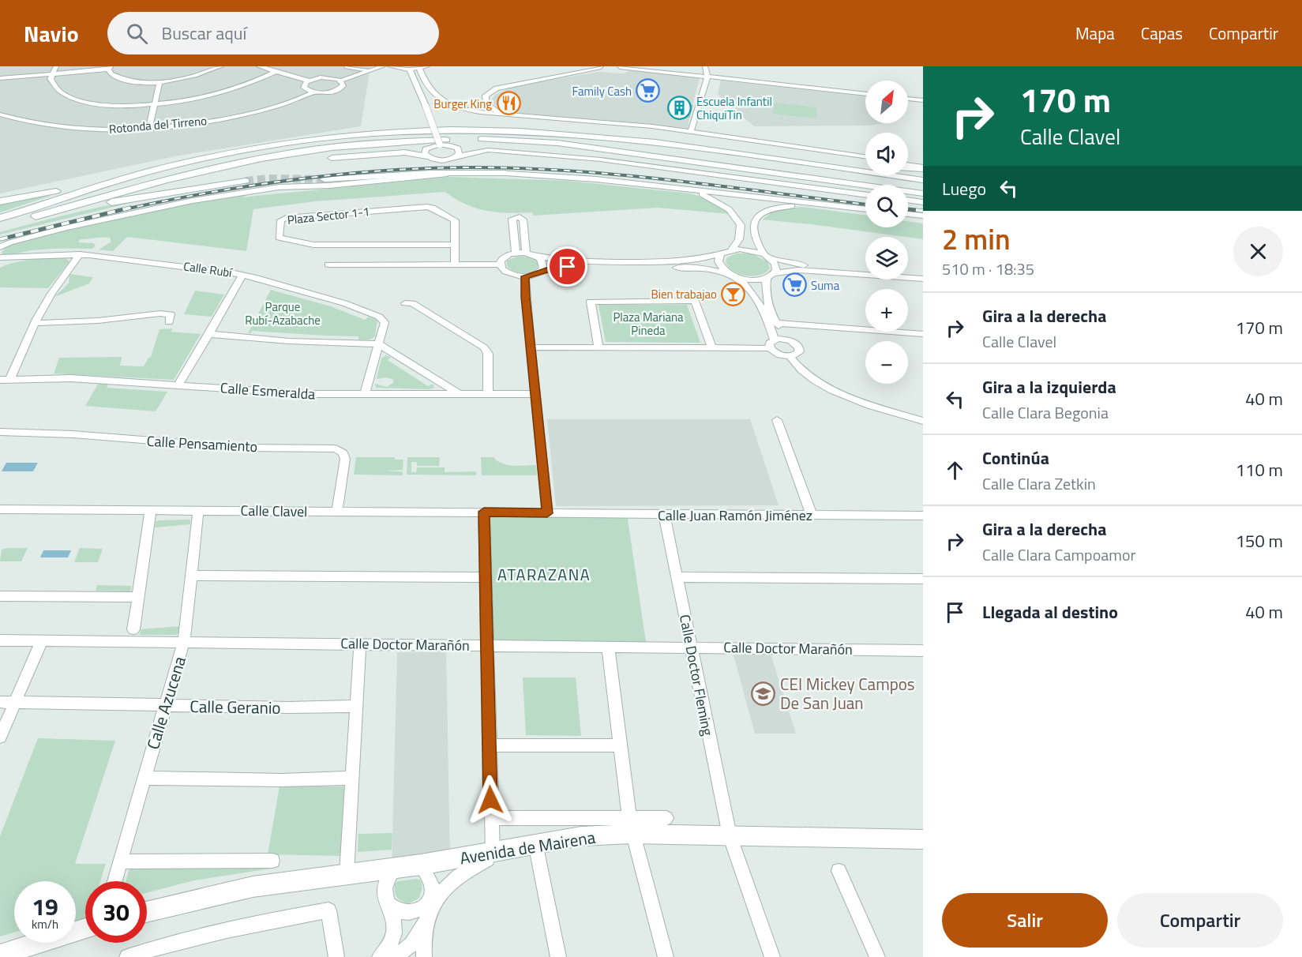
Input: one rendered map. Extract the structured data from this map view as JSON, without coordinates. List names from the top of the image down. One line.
{"streets":{"main road":["Avenida de Mairena"],"street":["Rotonda del Tirreno","Plaza Sector 1-1","Calle Rubí","Calle Esmeralda","Calle Pensamiento","Calle Clavel","Calle Juan Ramón Jiménez","Calle Doctor Marañón","Calle Doctor Fleming","Calle Azucena","Calle Geranio"]},"crossings":[["Calle Pensamiento","Calle Clavel"],["Calle Clavel","Calle Juan Ramón Jiménez"],["Calle Clavel","Calle Azucena"],["Calle Juan Ramón Jiménez","Calle Doctor Fleming"],["Calle Doctor Marañón","Calle Doctor Fleming"],["Calle Doctor Marañón","Calle Azucena"],["Calle Doctor Fleming","Avenida de Mairena"],["Calle Azucena","Calle Geranio"]],"districts":["ATARAZANA"],"parks":["Parque Rubí-Azabache","Plaza Mariana Pineda"],"places":{"supermarket":["Family Cash","Suma"],"restaurant":["Burger King"],"building":["Escuela Infantil ChiquiTin"],"bar":["Bien trabajao"],"school or university":["CEI Mickey Campos De San Juan"]},"north":"top right","page":{"header":"Navio","search":"Buscar aquí","nav":["Mapa","Capas","Compartir"],"turn":["170 m","Calle Clavel"],"map_buttons":["+","−"],"then":"Luego","heading":["2 min","510 m · 18:35"],"list":[{"name":"Gira a la derecha","note":"Calle Clavel","value":"170 m"},{"name":"Gira a la izquierda","note":"Calle Clara Begonia","value":"40 m"},{"name":"Continúa","note":"Calle Clara Zetkin","value":"110 m"},{"name":"Gira a la derecha","note":"Calle Clara Campoamor","value":"150 m"},{"name":"Llegada al destino","value":"40 m"}],"speed":"19 km/h","limit":"30","buttons":["Salir","Compartir"]}}
